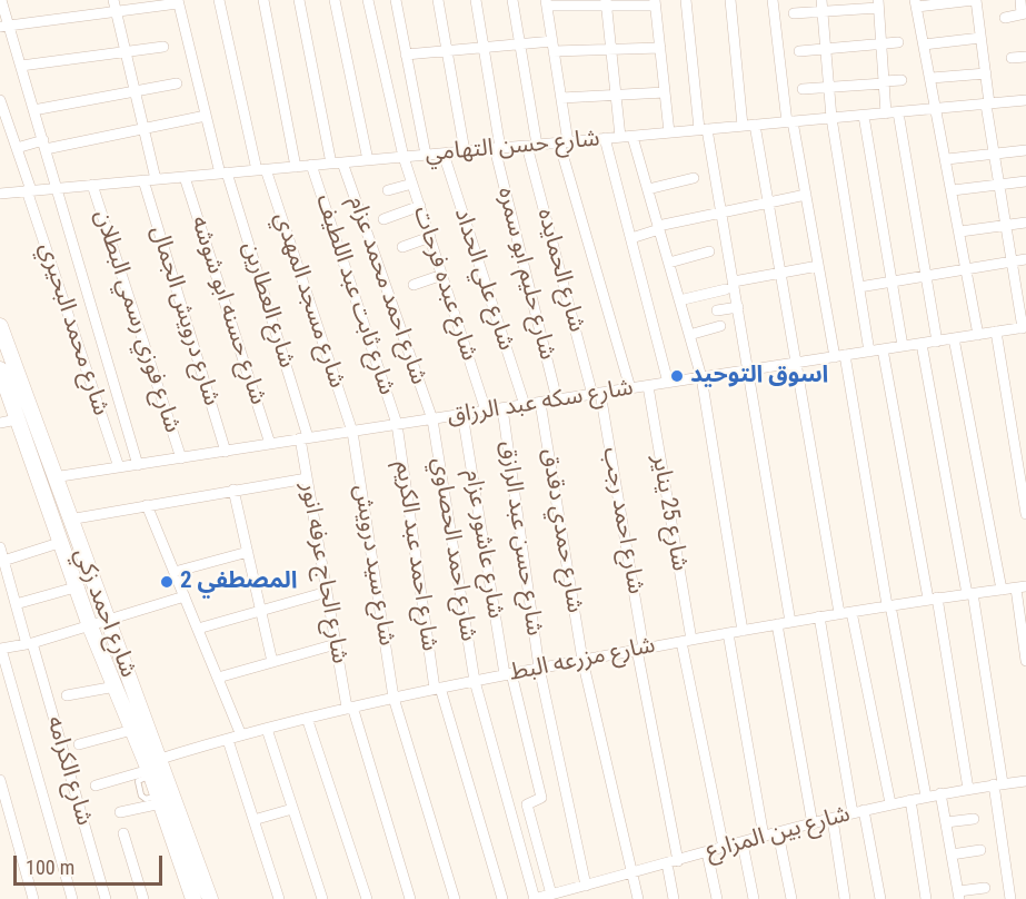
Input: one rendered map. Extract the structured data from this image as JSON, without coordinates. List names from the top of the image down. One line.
{"streets":{"street":["شارع حسن التهامي","شارع الحمايده","شارع حليم ابو سمره","شارع علي الحداد","شارع عبده فرحات","شارع احمد محمد عزام","شارع ثابت عبد اللطيف","شارع مسجد المهدي","شارع العطارين","شارع حسنه ابو شوشه","شارع درويش الجمال","شارع فوزي رسمي البطلان","شارع محمد البحيري","شارع سكه عبد الرزاق","شارع 25 يناير","شارع احمد رجب","شارع حمدي دقدق","شارع حسن عبد الرازق","شارع عاشور عزام","شارع احمد الحصاوي","شارع احمد عبد الكريم","شارع سيد درويش","شارع الحاج عرفه انور","شارع احمد زكي","شارع مزرعه البط","شارع الكرامه","شارع بين المزارع"]},"crossings":[["شارع حسن التهامي","شارع الحمايده"],["شارع حسن التهامي","شارع حليم ابو سمره"],["شارع حسن التهامي","شارع علي الحداد"],["شارع حسن التهامي","شارع عبده فرحات"],["شارع حسن التهامي","شارع احمد محمد عزام"],["شارع حسن التهامي","شارع ثابت عبد اللطيف"],["شارع حسن التهامي","شارع مسجد المهدي"],["شارع حسن التهامي","شارع العطارين"],["شارع حسن التهامي","شارع حسنه ابو شوشه"],["شارع حسن التهامي","شارع درويش الجمال"],["شارع حسن التهامي","شارع فوزي رسمي البطلان"],["شارع حسن التهامي","شارع محمد البحيري"],["شارع الحمايده","شارع سكه عبد الرزاق"],["شارع الحمايده","شارع احمد رجب"],["شارع حليم ابو سمره","شارع سكه عبد الرزاق"],["شارع علي الحداد","شارع سكه عبد الرزاق"],["شارع عبده فرحات","شارع سكه عبد الرزاق"],["شارع احمد محمد عزام","شارع سكه عبد الرزاق"],["شارع احمد محمد عزام","شارع احمد الحصاوي"],["شارع ثابت عبد اللطيف","شارع سكه عبد الرزاق"],["شارع ثابت عبد اللطيف","شارع احمد عبد الكريم"],["شارع مسجد المهدي","شارع سكه عبد الرزاق"],["شارع مسجد المهدي","شارع سيد درويش"],["شارع العطارين","شارع سكه عبد الرزاق"],["شارع العطارين","شارع الحاج عرفه انور"],["شارع حسنه ابو شوشه","شارع سكه عبد الرزاق"],["شارع درويش الجمال","شارع سكه عبد الرزاق"],["شارع فوزي رسمي البطلان","شارع سكه عبد الرزاق"],["شارع محمد البحيري","شارع سكه عبد الرزاق"],["شارع سكه عبد الرزاق","شارع 25 يناير"],["شارع سكه عبد الرزاق","شارع احمد رجب"],["شارع سكه عبد الرزاق","شارع حمدي دقدق"],["شارع سكه عبد الرزاق","شارع حسن عبد الرازق"],["شارع سكه عبد الرزاق","شارع عاشور عزام"],["شارع سكه عبد الرزاق","شارع احمد الحصاوي"],["شارع سكه عبد الرزاق","شارع احمد عبد الكريم"],["شارع سكه عبد الرزاق","شارع سيد درويش"],["شارع سكه عبد الرزاق","شارع الحاج عرفه انور"],["شارع سكه عبد الرزاق","شارع احمد زكي"],["شارع 25 يناير","شارع مزرعه البط"],["شارع 25 يناير","شارع بين المزارع"],["شارع احمد رجب","شارع مزرعه البط"],["شارع احمد رجب","شارع بين المزارع"],["شارع حمدي دقدق","شارع مزرعه البط"],["شارع حمدي دقدق","شارع بين المزارع"],["شارع حسن عبد الرازق","شارع مزرعه البط"],["شارع حسن عبد الرازق","شارع بين المزارع"],["شارع عاشور عزام","شارع احمد الحصاوي"],["شارع عاشور عزام","شارع مزرعه البط"],["شارع عاشور عزام","شارع بين المزارع"],["شارع احمد الحصاوي","شارع مزرعه البط"],["شارع احمد الحصاوي","شارع بين المزارع"],["شارع احمد عبد الكريم","شارع مزرعه البط"],["شارع سيد درويش","شارع مزرعه البط"],["شارع الحاج عرفه انور","شارع مزرعه البط"],["شارع احمد زكي","شارع مزرعه البط"]],"places":["اسوق التوحيد","المصطفي 2"],"scale_bar":"100 m"}
